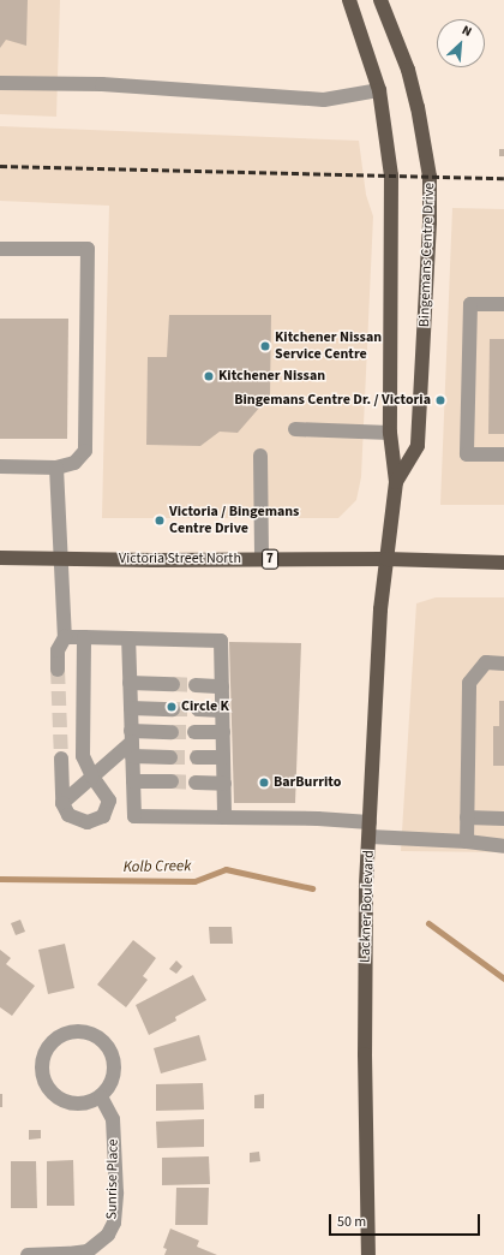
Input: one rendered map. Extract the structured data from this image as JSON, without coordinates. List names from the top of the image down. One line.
{"streets":{"main road":["Bingemans Centre Drive","Victoria Street North","7","Lackner Boulevard"],"street":["Sunrise Place"]},"crossings":[["Bingemans Centre Drive","Victoria Street North"],["Bingemans Centre Drive","Lackner Boulevard"],["Victoria Street North","Lackner Boulevard"]],"water":["Kolb Creek"],"places":["Kitchener Nissan Service Centre","Kitchener Nissan","Bingemans Centre Dr. / Victoria","Victoria / Bingemans Centre Drive","Circle K","BarBurrito"],"scale_bar":"50 m","north":"top right"}
